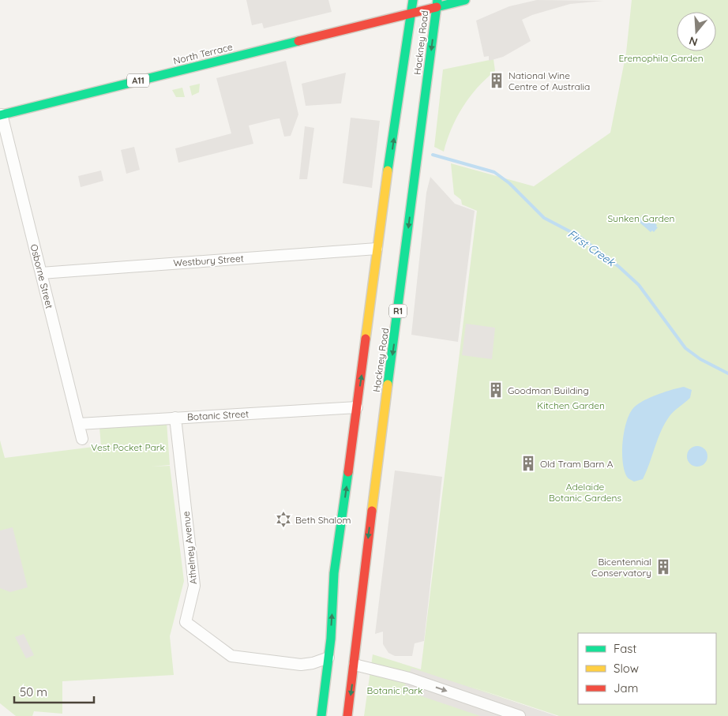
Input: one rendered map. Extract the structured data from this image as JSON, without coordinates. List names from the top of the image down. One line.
{"streets":{"main road":["Hackney Road","North Terrace","A11","R1"],"street":["Westbury Street","Osborne Street","Botanic Street","Athelney Avenue"]},"crossings":[["Hackney Road","North Terrace"],["Hackney Road","A11"],["Hackney Road","Westbury Street"],["Hackney Road","Botanic Street"],["Hackney Road","Athelney Avenue"],["North Terrace","A11"],["North Terrace","Osborne Street"],["Westbury Street","Osborne Street"],["Osborne Street","Botanic Street"],["Botanic Street","Athelney Avenue"]],"water":["First Creek"],"parks":["Eremophila Garden","Sunken Garden","Kitchen Garden","Vest Pocket Park","Adelaide Botanic Gardens","Botanic Park"],"places":{"building":["National Wine Centre of Australia","Goodman Building","Old Tram Barn A","Bicentennial Conservatory"],"synagogue":["Beth Shalom"]},"legend":["Fast","Slow","Jam"],"scale_bar":"50 m","north":"bottom"}
